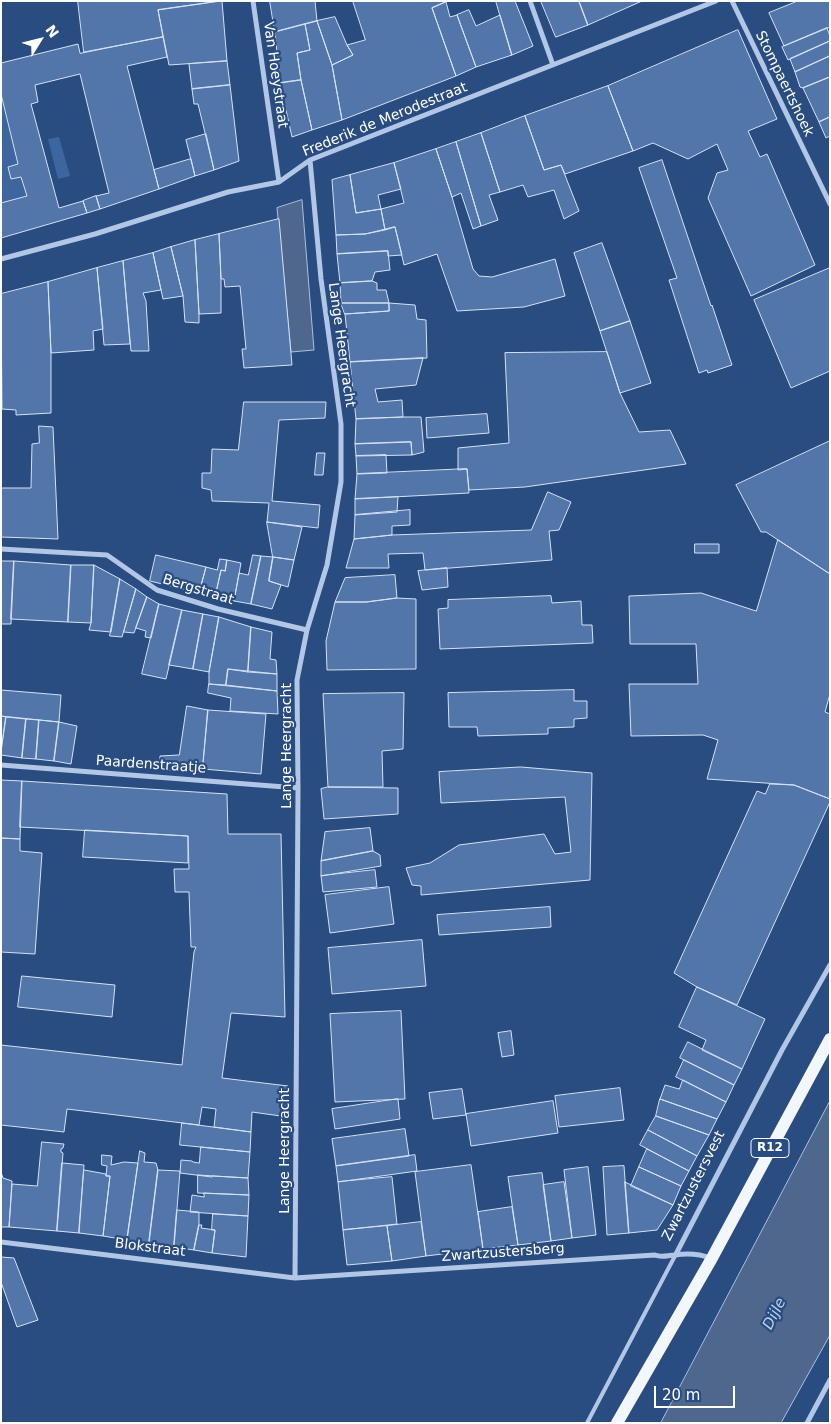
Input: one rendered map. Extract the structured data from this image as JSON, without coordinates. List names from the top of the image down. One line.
{"streets":{"main road":["R12"],"street":["Van Hoeystraat","Stompaertshoek","Frederik de Merodestraat","Lange Heergracht","Bergstraat","Paardenstraatje","Zwartzustersvest","Blokstraat","Zwartzustersberg"]},"crossings":[["Van Hoeystraat","Frederik de Merodestraat"],["Frederik de Merodestraat","Lange Heergracht"],["Lange Heergracht","Bergstraat"],["Lange Heergracht","Paardenstraatje"],["Lange Heergracht","Blokstraat"],["Lange Heergracht","Zwartzustersberg"],["R12","Zwartzustersberg"],["Zwartzustersvest","Zwartzustersberg"],["Blokstraat","Zwartzustersberg"]],"water":["Dijle"],"scale_bar":"20 m","north":"top right"}
